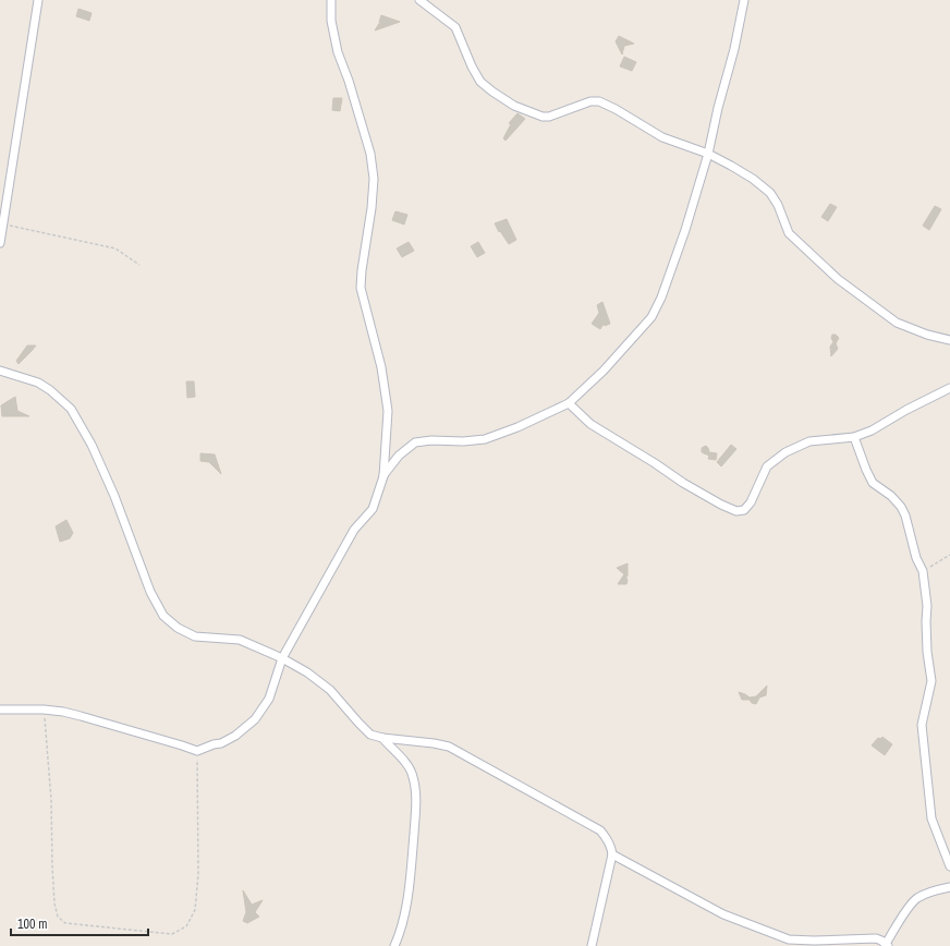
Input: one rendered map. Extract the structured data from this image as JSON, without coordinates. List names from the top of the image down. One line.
{"scale_bar":"100 m"}
